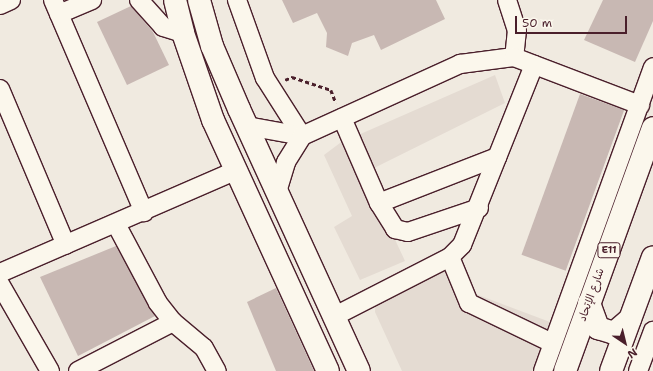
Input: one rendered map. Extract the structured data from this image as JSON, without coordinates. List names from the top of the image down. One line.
{"streets":{"main road":["E11","شارع الإتحاد"]},"scale_bar":"50 m","north":"bottom right"}
